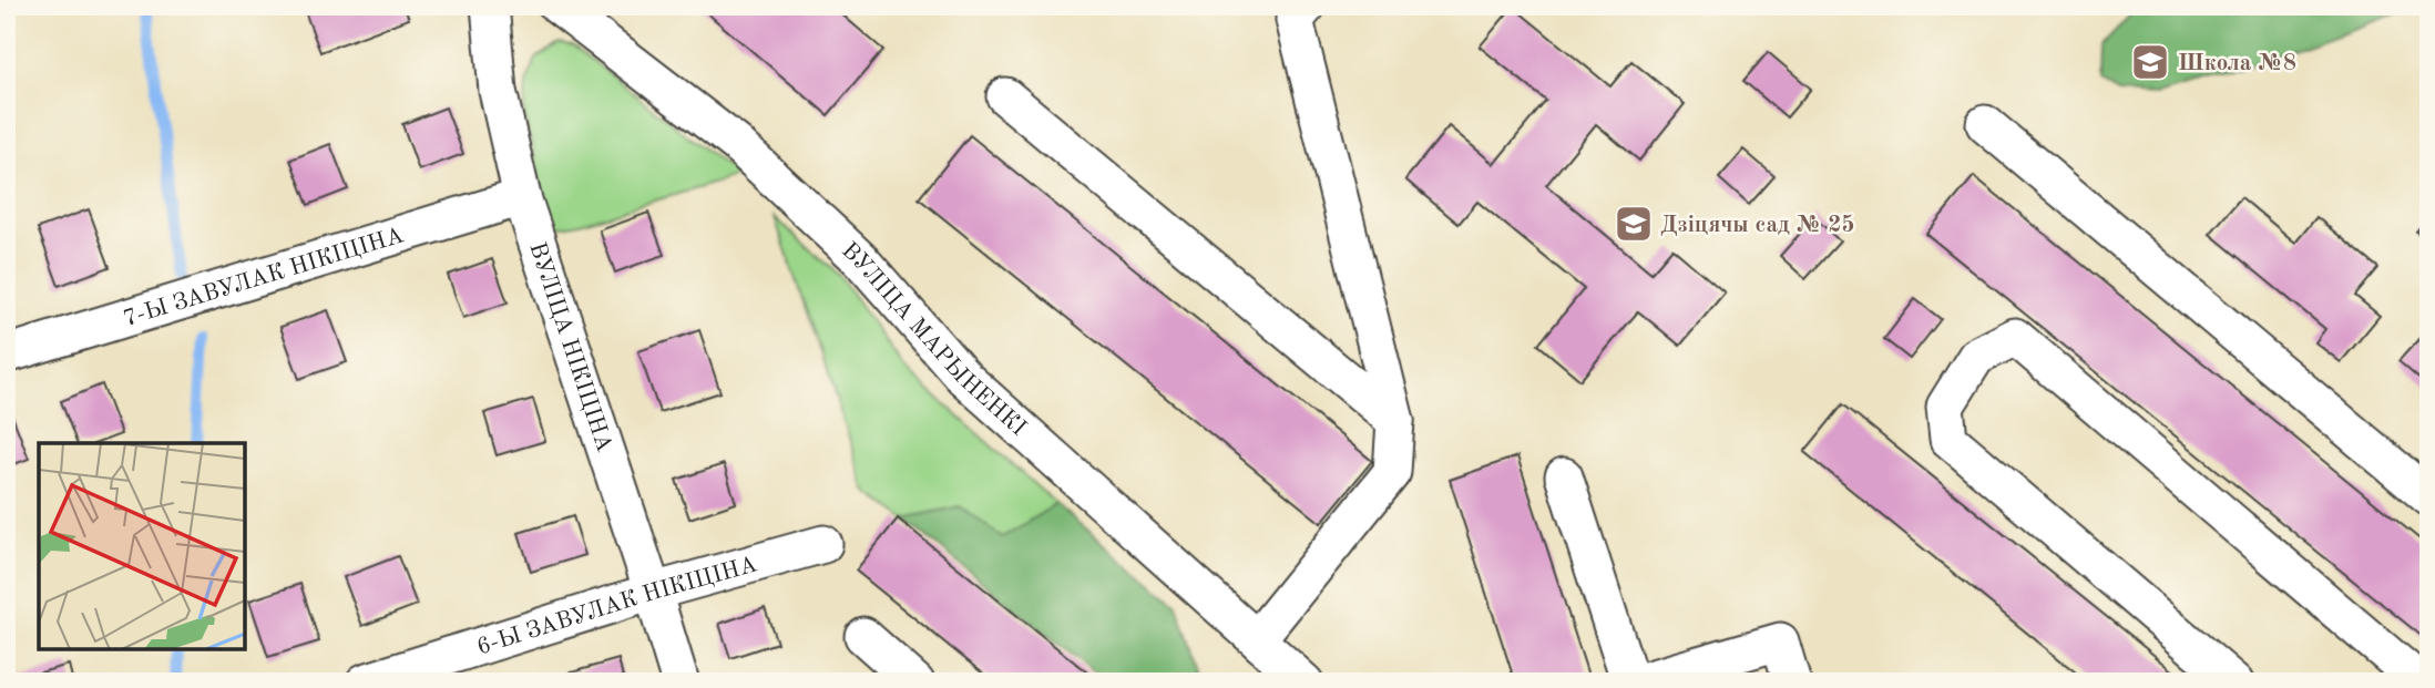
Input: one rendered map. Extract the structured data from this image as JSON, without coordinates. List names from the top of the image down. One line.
{"streets":{"street":["7-Ы ЗАВУЛАК НІКІЦІНА","ВУЛІЦА МАРЫНЕНКІ","ВУЛІЦА НІКІЦІНА","6-Ы ЗАВУЛАК НІКІЦІНА"]},"crossings":[["7-Ы ЗАВУЛАК НІКІЦІНА","ВУЛІЦА НІКІЦІНА"],["ВУЛІЦА НІКІЦІНА","6-Ы ЗАВУЛАК НІКІЦІНА"]],"places":{"school or university":["Школа №8","Дзіцячы сад № 25"]}}
